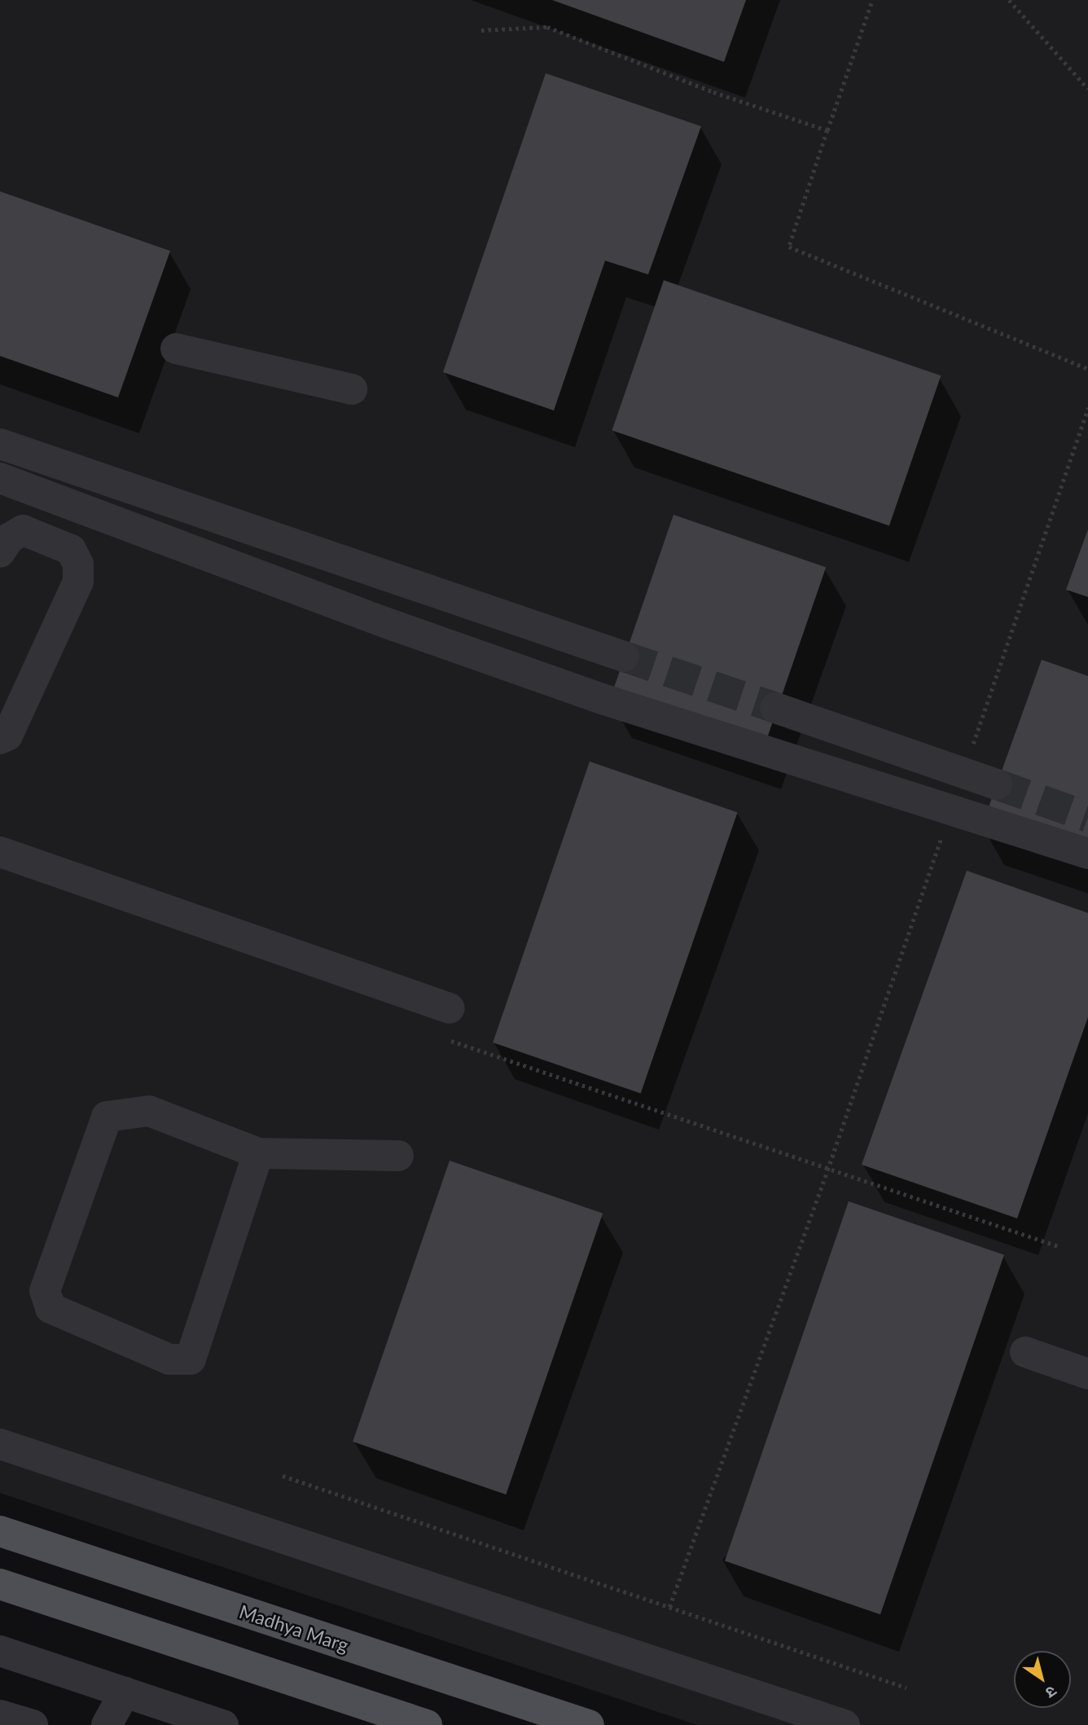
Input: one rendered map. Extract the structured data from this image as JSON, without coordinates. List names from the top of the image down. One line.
{"streets":{"main road":["Madhya Marg"]},"north":"bottom right"}
